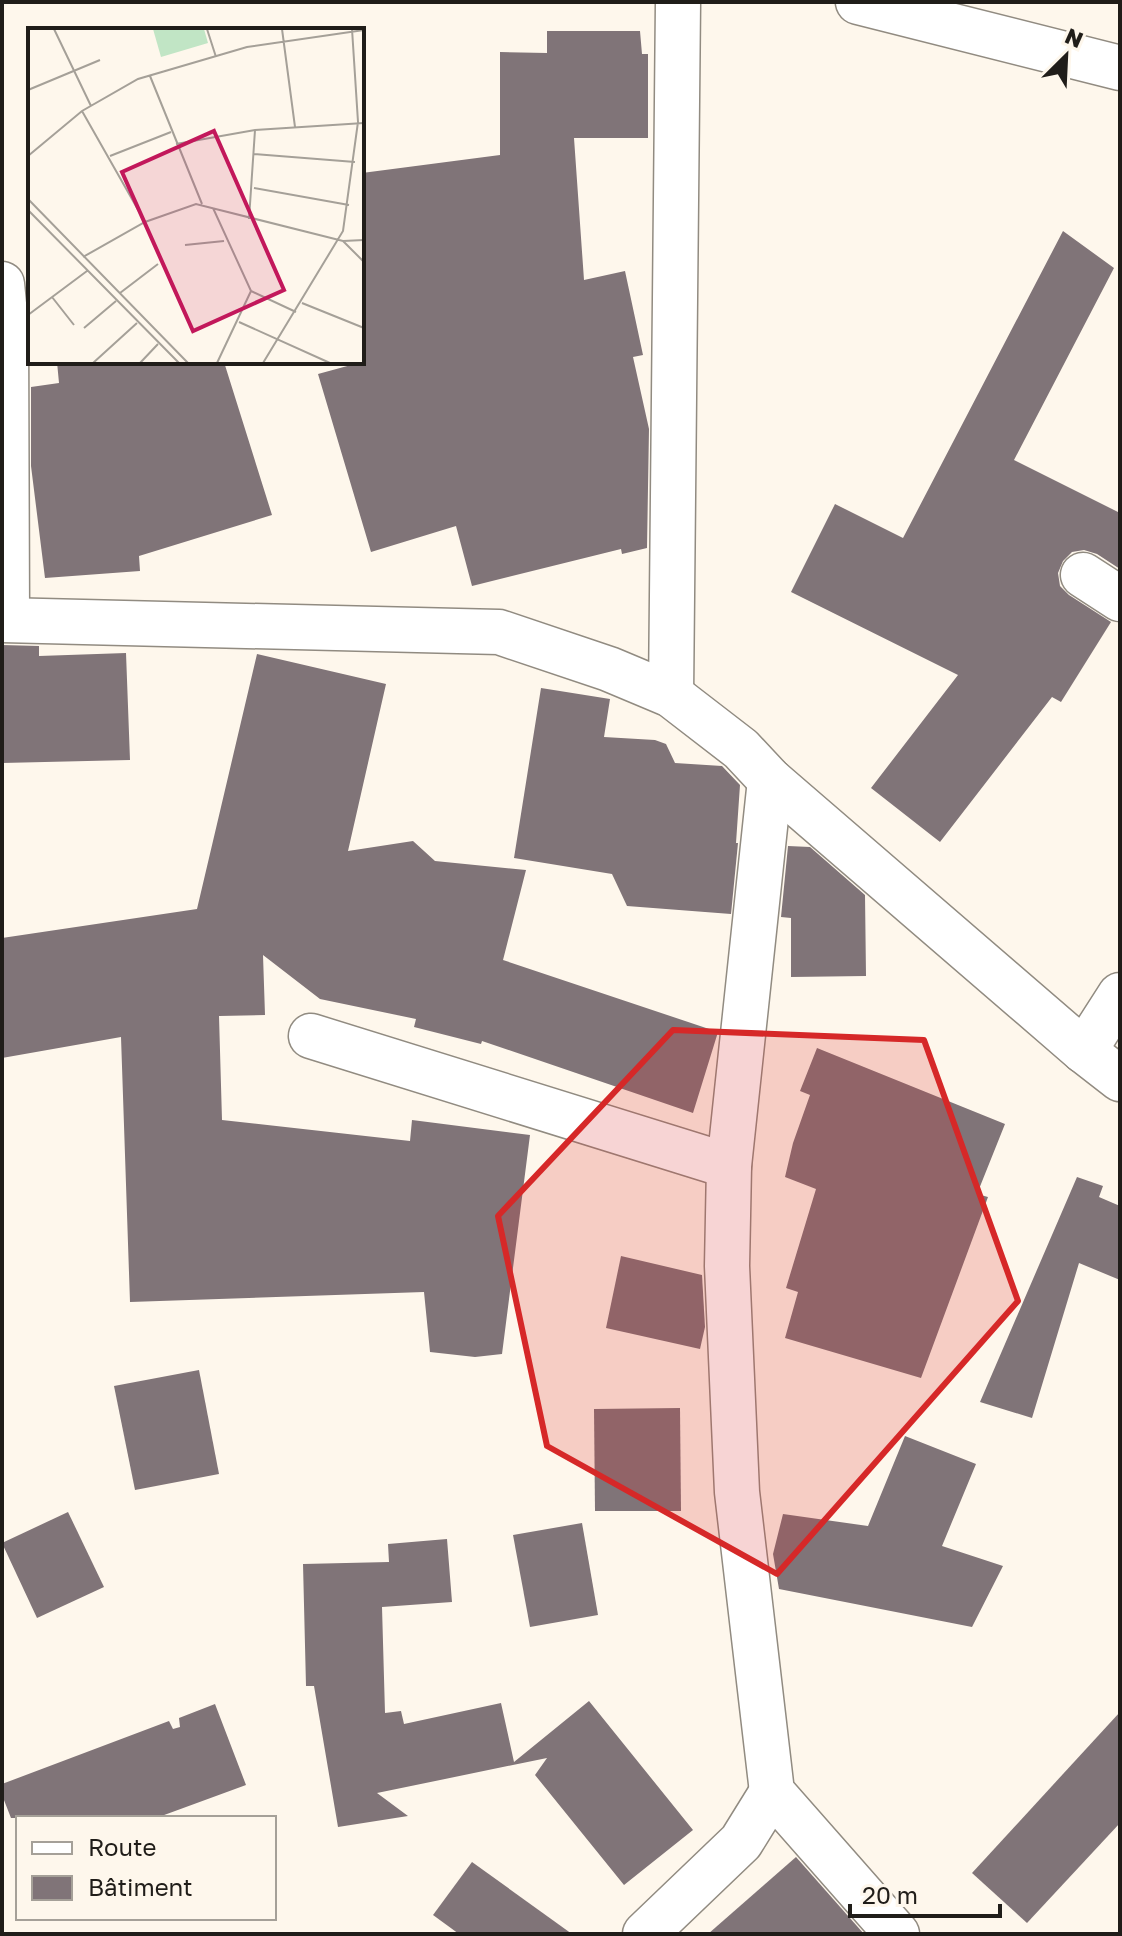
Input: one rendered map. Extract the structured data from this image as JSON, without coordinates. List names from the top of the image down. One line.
{"legend":["Route","Bâtiment"],"scale_bar":"20 m","north":"top right"}
